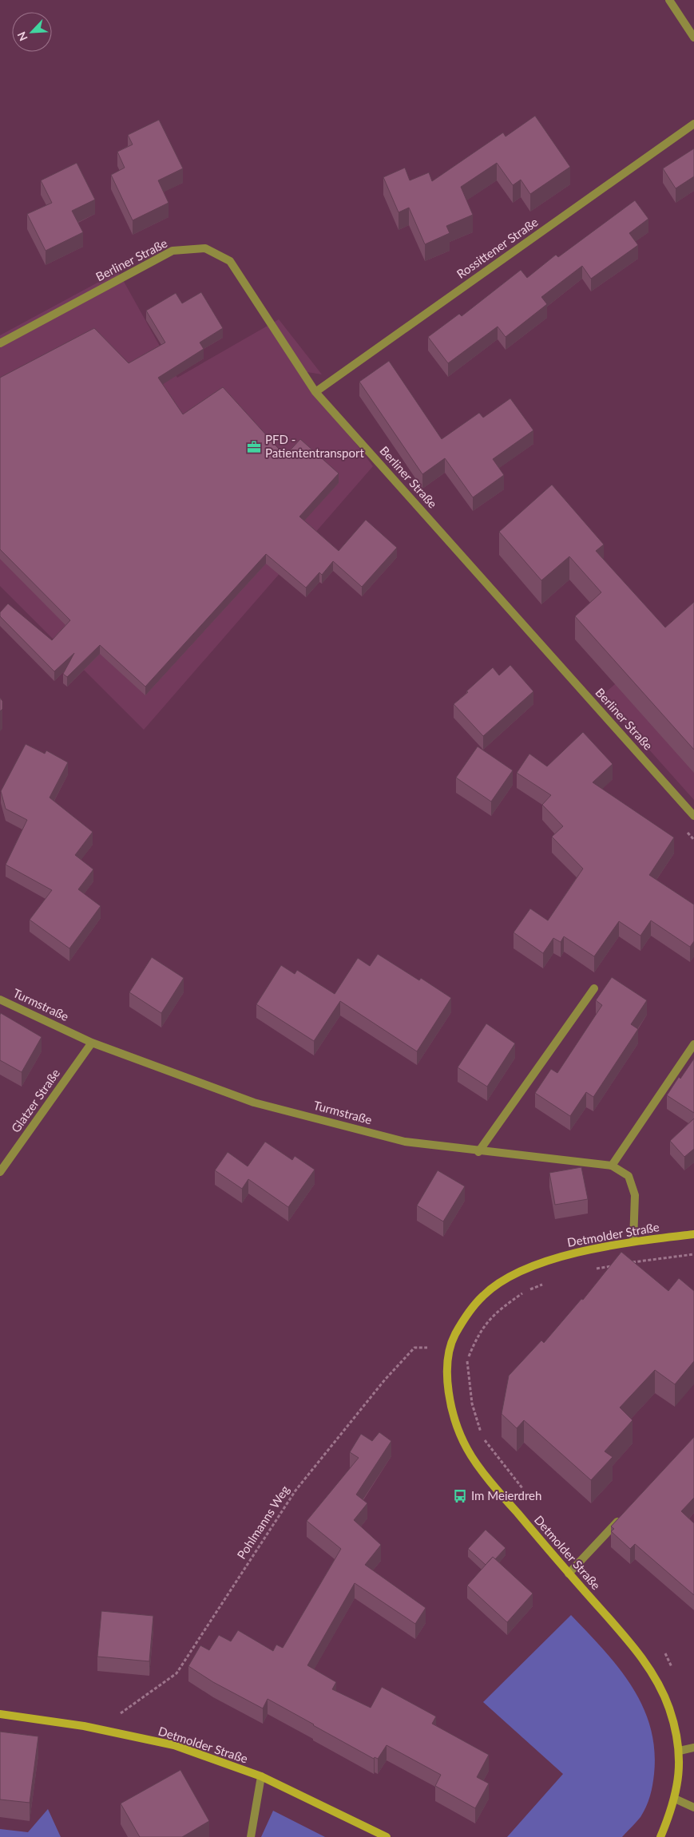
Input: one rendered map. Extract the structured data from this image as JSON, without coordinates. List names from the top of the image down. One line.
{"streets":{"main road":["Detmolder Straße"],"street":["Rossittener Straße","Berliner Straße","Turmstraße","Glatzer Straße"],"path":["Pohlmanns Weg"]},"crossings":[["Rossittener Straße","Berliner Straße"],["Turmstraße","Glatzer Straße"],["Turmstraße","Detmolder Straße"]],"places":{"office":["PFD - Patiententransport"],"bus stop":["Im Meierdreh"]},"north":"bottom left"}
